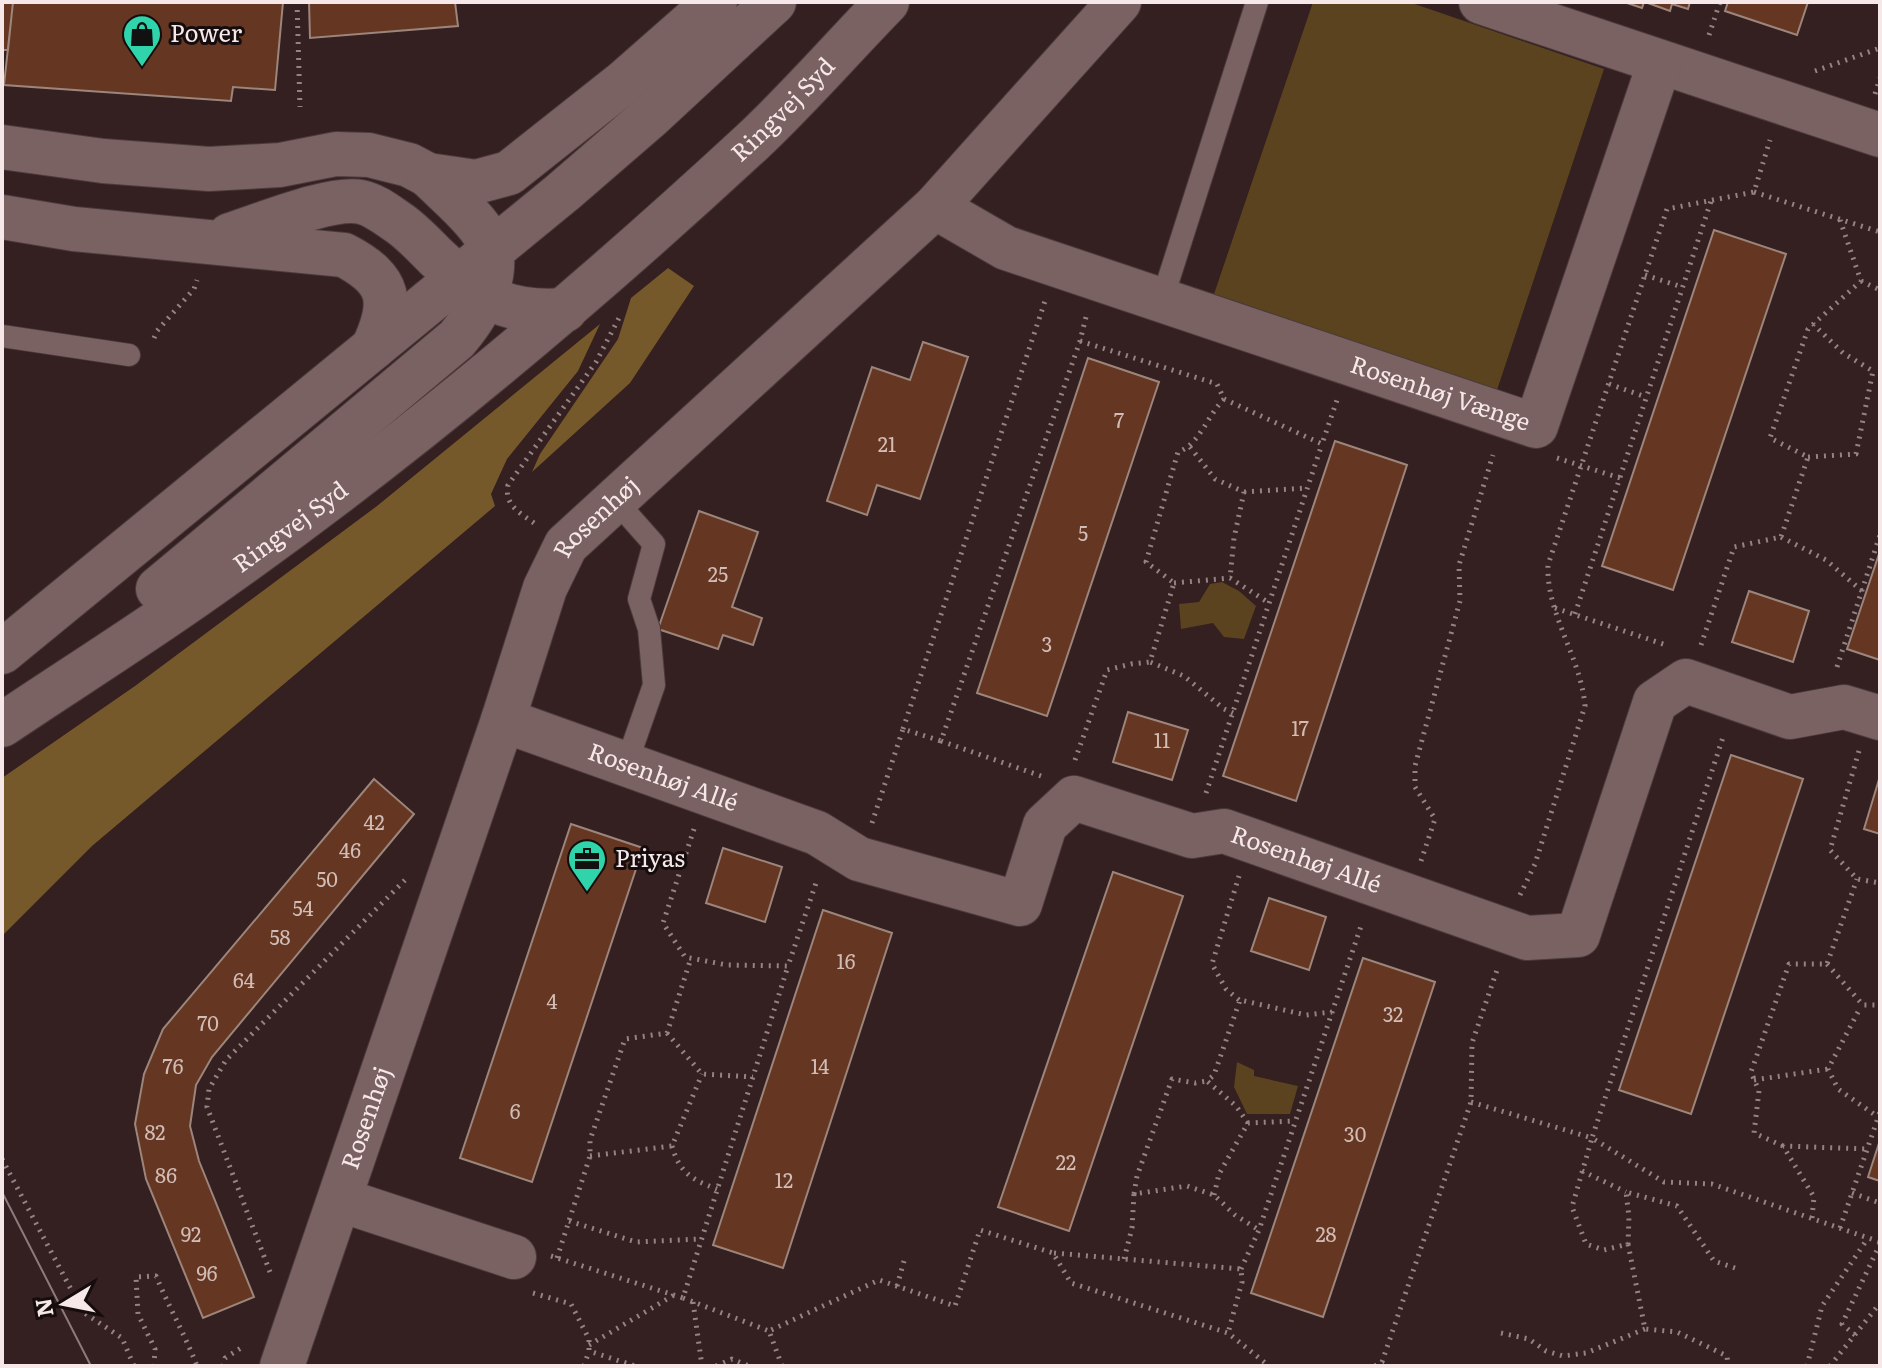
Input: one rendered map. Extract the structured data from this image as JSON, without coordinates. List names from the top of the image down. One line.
{"streets":{"street":["Ringvej Syd","Rosenhøj Vænge","Rosenhøj","Rosenhøj Allé"]},"crossings":[["Rosenhøj Vænge","Rosenhøj"],["Rosenhøj","Rosenhøj Allé"]],"places":{"shop":["Power"],"office":["Priyas"]},"house_numbers":["7","21","5","25","3","17","11","42","46","50","54","58","16","64","4","32","70","76","14","6","82","30","22","86","12","92","28","96"],"north":"left"}
